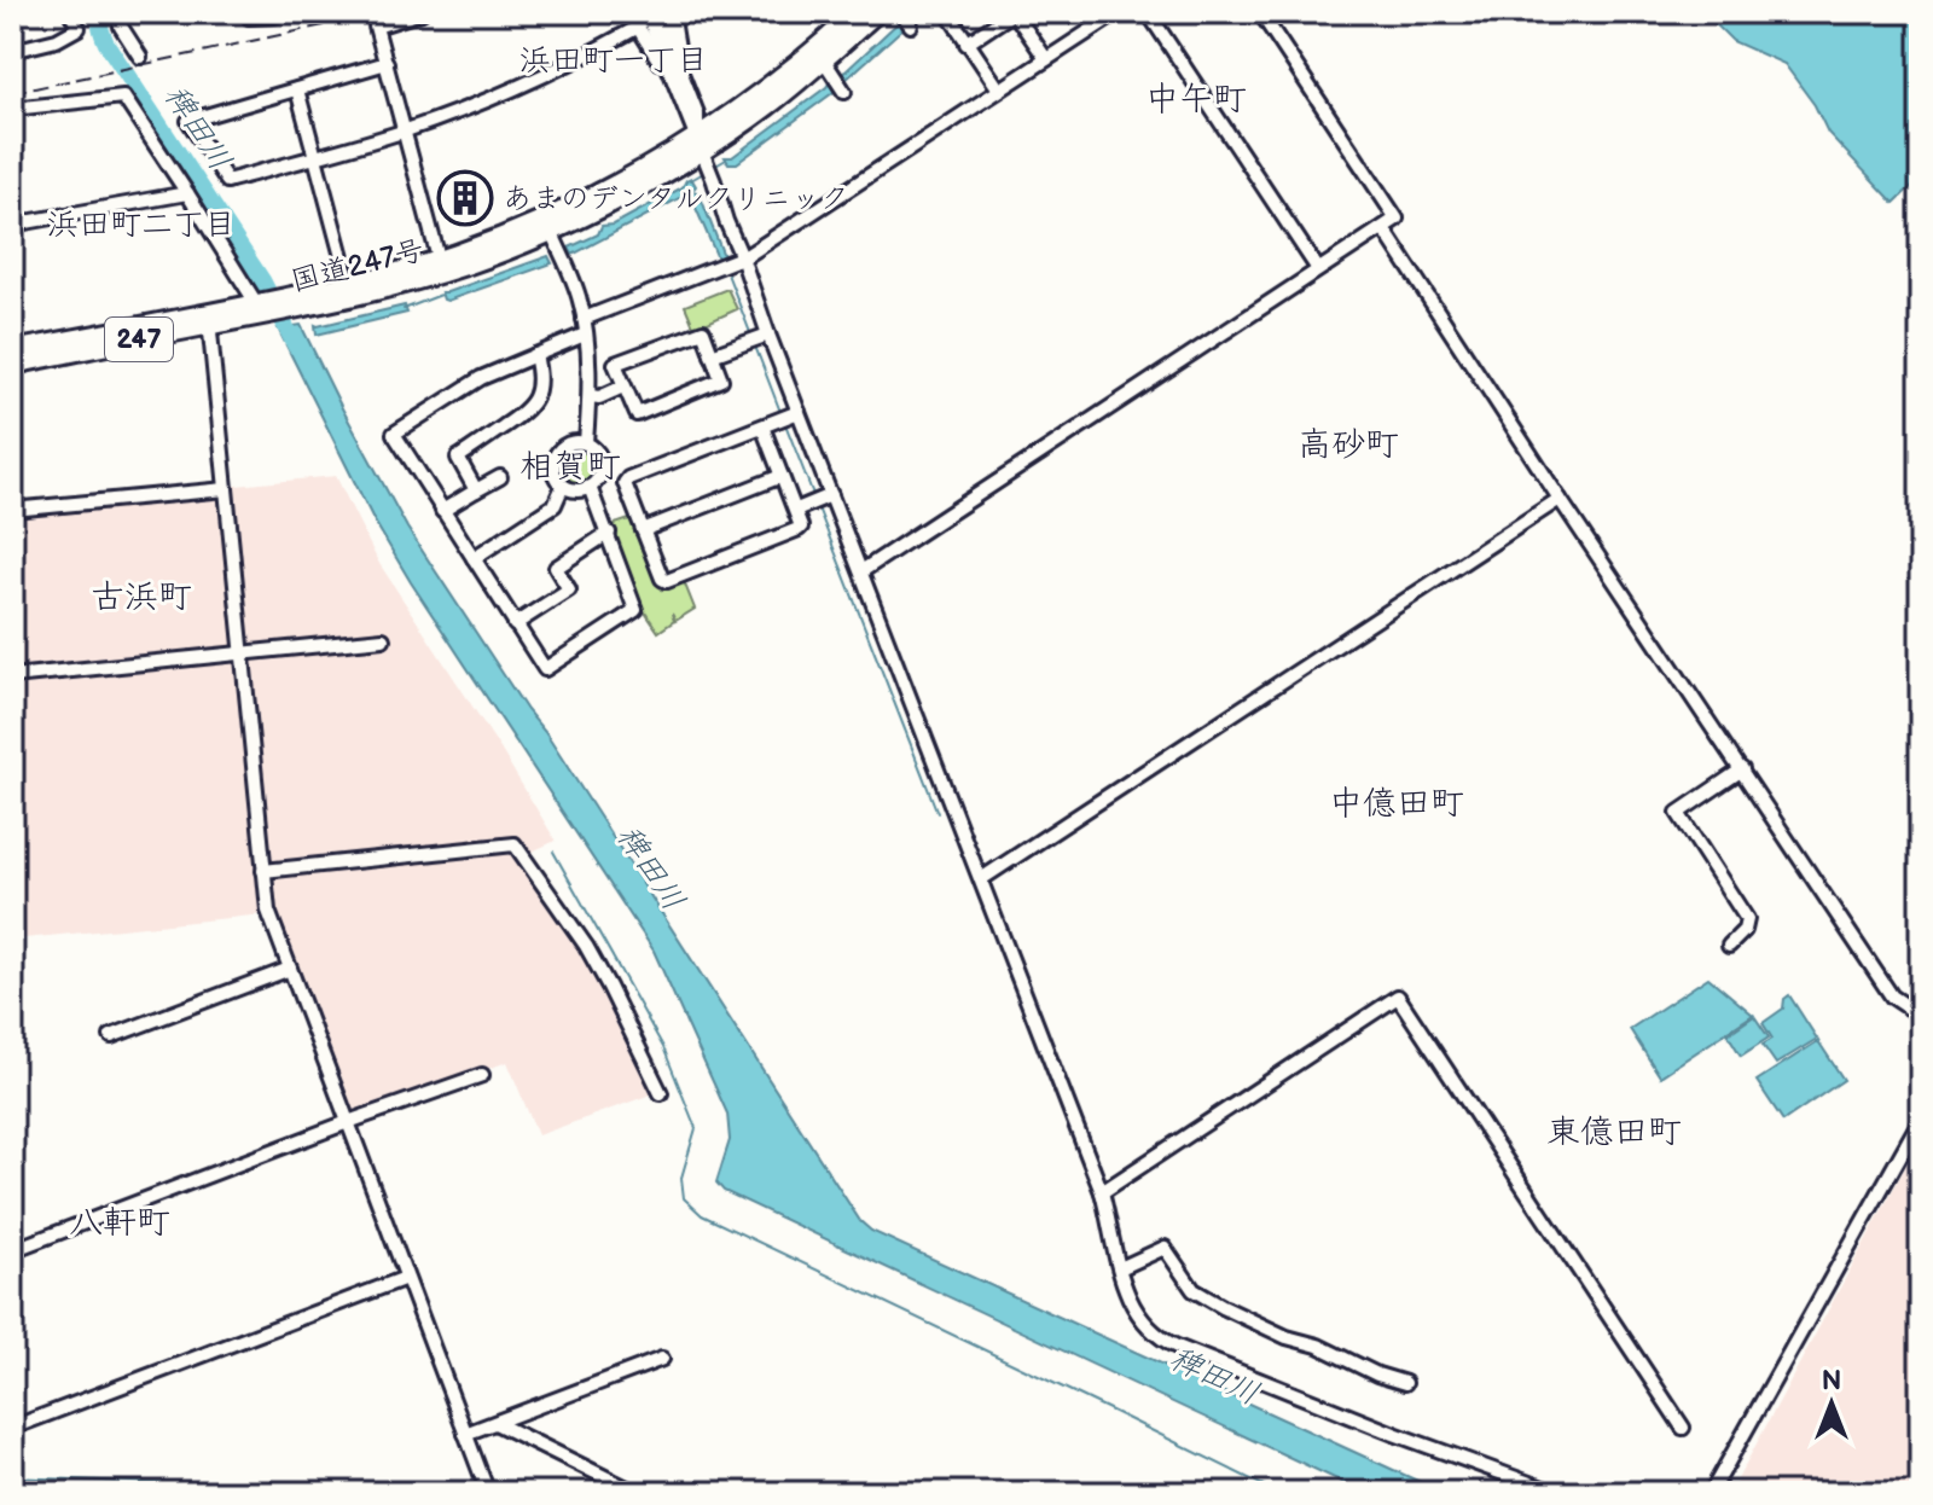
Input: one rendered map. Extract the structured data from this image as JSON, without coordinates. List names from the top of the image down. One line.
{"streets":{"highway":["国道247号","247"]},"districts":["浜田町一丁目","中午町","浜田町二丁目","高砂町","相賀町","古浜町","中億田町","東億田町","八軒町"],"water":["稗田川"],"places":{"building":["あまのデンタルクリニック"]},"north":"top"}
